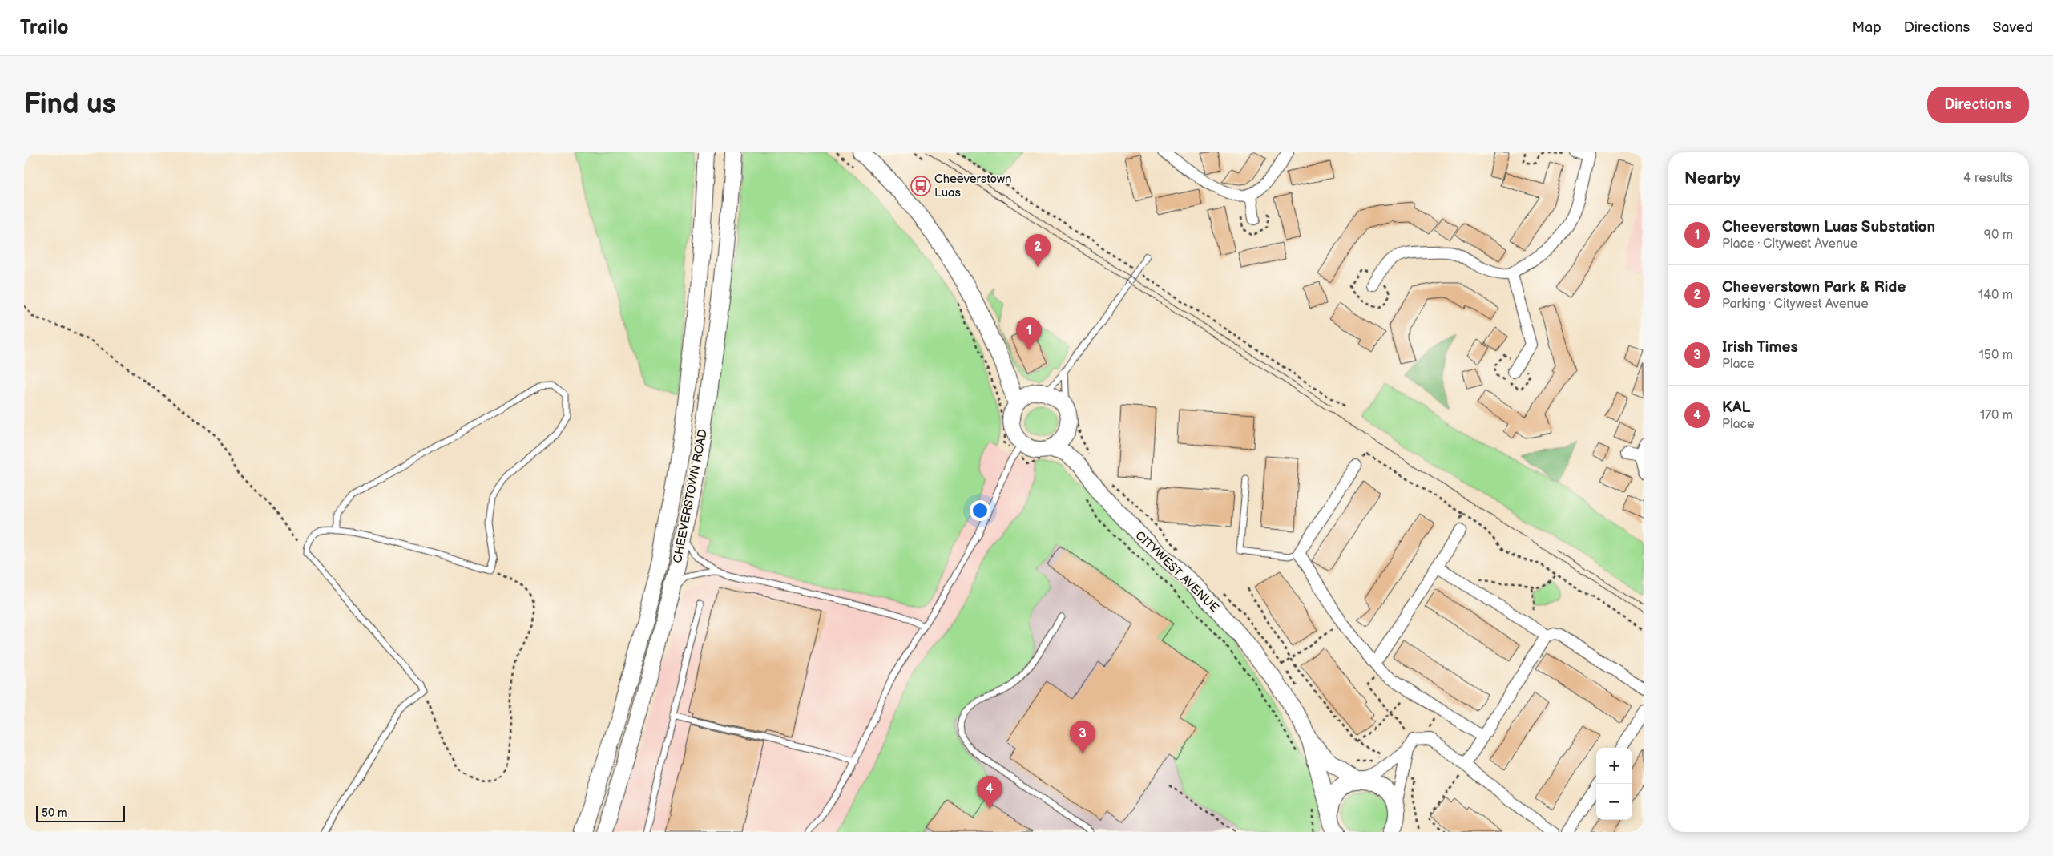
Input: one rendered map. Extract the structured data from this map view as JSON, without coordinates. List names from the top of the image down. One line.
{"streets":{"main road":["CHEEVERSTOWN ROAD","CITYWEST AVENUE"]},"places":{"bus stop":["Cheeverstown Luas"]},"scale_bar":"50 m","page":{"header":"Trailo","nav":["Map","Directions","Saved"],"buttons":"Directions","title":"Find us","heading":["Nearby","4 results"],"list":[{"mark":"1","name":"Cheeverstown Luas Substation","note":"Place · Citywest Avenue","value":"90 m"},{"mark":"2","name":"Cheeverstown Park & Ride","note":"Parking · Citywest Avenue","value":"140 m"},{"mark":"3","name":"Irish Times","note":"Place","value":"150 m"},{"mark":"4","name":"KAL","note":"Place","value":"170 m"}],"pins":["2","1","3","4"],"map_buttons":["+","−"],"scale":"50 m"}}
